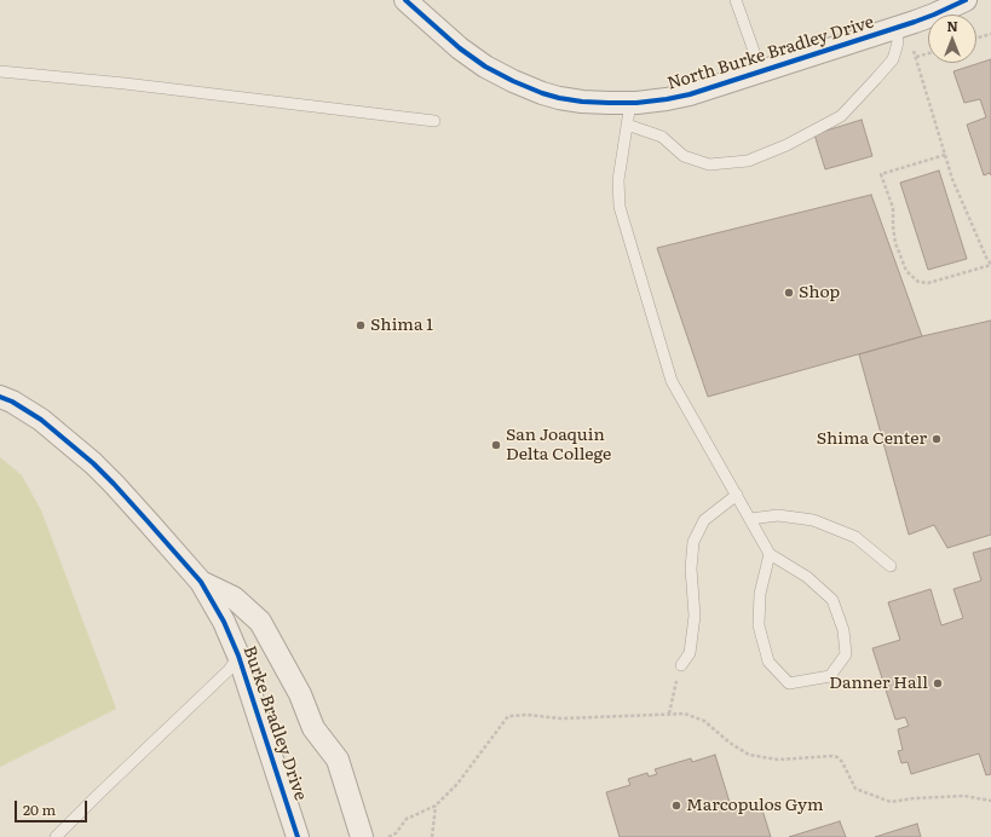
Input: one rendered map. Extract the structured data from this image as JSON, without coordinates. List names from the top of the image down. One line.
{"streets":{"street":["North Burke Bradley Drive","Burke Bradley Drive"]},"places":["Shop","Shima 1","Shima Center","San Joaquin Delta College","Danner Hall","Marcopulos Gym"],"scale_bar":"20 m","north":"top"}
